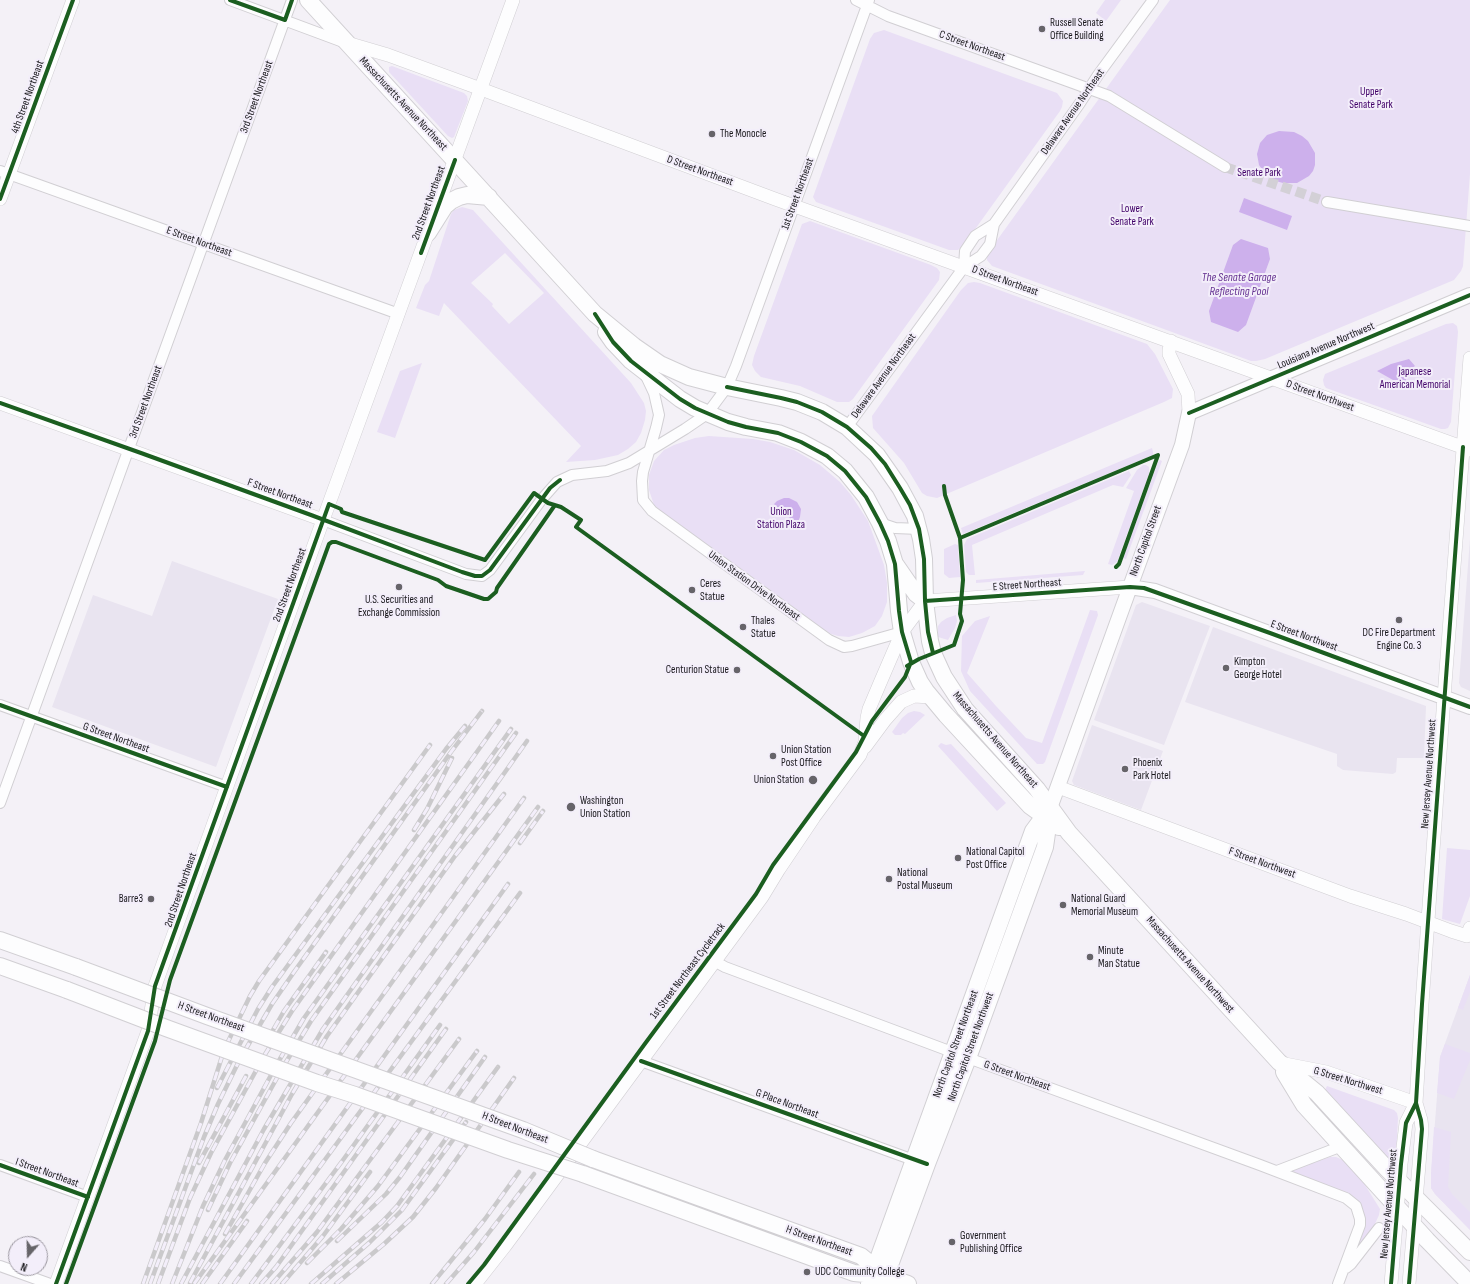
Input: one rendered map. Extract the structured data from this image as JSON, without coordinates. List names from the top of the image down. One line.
{"streets":{"main road":["Massachusetts Avenue Northeast","Louisiana Avenue Northwest","North Capitol Street","E Street Northwest","Massachusetts Avenue Northwest","H Street Northeast","North Capitol Street Northeast","North Capitol Street Northwest"],"street":["C Street Northeast","4th Street Northeast","3rd Street Northeast","Delaware Avenue Northeast","D Street Northeast","1st Street Northeast","2nd Street Northeast","E Street Northeast","D Street Northwest","F Street Northeast","Union Station Drive Northeast","G Street Northeast","New Jersey Avenue Northwest","F Street Northwest","G Street Northwest","G Place Northeast","I Street Northeast"],"cycle path":["1st Street Northeast Cycletrack"]},"crossings":[["C Street Northeast","Delaware Avenue Northeast"],["C Street Northeast","1st Street Northeast"],["4th Street Northeast","E Street Northeast"],["3rd Street Northeast","D Street Northeast"],["3rd Street Northeast","E Street Northeast"],["3rd Street Northeast","F Street Northeast"],["3rd Street Northeast","G Street Northeast"],["Massachusetts Avenue Northeast","Delaware Avenue Northeast"],["Massachusetts Avenue Northeast","D Street Northeast"],["Massachusetts Avenue Northeast","1st Street Northeast"],["Massachusetts Avenue Northeast","2nd Street Northeast"],["Massachusetts Avenue Northeast","E Street Northeast"],["Massachusetts Avenue Northeast","North Capitol Street"],["Massachusetts Avenue Northeast","Union Station Drive Northeast"],["Massachusetts Avenue Northeast","Massachusetts Avenue Northwest"],["Massachusetts Avenue Northeast","North Capitol Street Northeast"],["Massachusetts Avenue Northeast","North Capitol Street Northwest"],["Delaware Avenue Northeast","D Street Northeast"],["D Street Northeast","1st Street Northeast"],["D Street Northeast","2nd Street Northeast"],["D Street Northeast","D Street Northwest"],["D Street Northeast","North Capitol Street"],["1st Street Northeast","F Street Northeast"],["1st Street Northeast","Union Station Drive Northeast"],["2nd Street Northeast","E Street Northeast"],["2nd Street Northeast","F Street Northeast"],["2nd Street Northeast","G Street Northeast"],["2nd Street Northeast","I Street Northeast"],["E Street Northeast","North Capitol Street"],["E Street Northeast","E Street Northwest"],["Louisiana Avenue Northwest","D Street Northwest"],["Louisiana Avenue Northwest","North Capitol Street"],["D Street Northwest","North Capitol Street"],["D Street Northwest","New Jersey Avenue Northwest"],["F Street Northeast","Union Station Drive Northeast"],["North Capitol Street","E Street Northwest"],["North Capitol Street","F Street Northwest"],["North Capitol Street","Massachusetts Avenue Northwest"],["North Capitol Street","North Capitol Street Northeast"],["North Capitol Street","North Capitol Street Northwest"],["E Street Northwest","New Jersey Avenue Northwest"],["G Street Northeast","North Capitol Street Northeast"],["G Street Northeast","North Capitol Street Northwest"],["New Jersey Avenue Northwest","F Street Northwest"],["New Jersey Avenue Northwest","Massachusetts Avenue Northwest"],["New Jersey Avenue Northwest","G Street Northwest"],["Massachusetts Avenue Northwest","North Capitol Street Northeast"],["Massachusetts Avenue Northwest","North Capitol Street Northwest"],["Massachusetts Avenue Northwest","G Street Northwest"],["H Street Northeast","North Capitol Street Northeast"],["North Capitol Street Northeast","North Capitol Street Northwest"],["North Capitol Street Northeast","G Place Northeast"],["North Capitol Street Northwest","G Place Northeast"]],"water":["The Senate Garage Reflecting Pool"],"parks":["Upper Senate Park","Senate Park","Lower Senate Park","Japanese American Memorial","Union Station Plaza"],"places":["Russell Senate Office Building","The Monocle","U.S. Securities and Exchange Commission","Ceres Statue","DC Fire Department Engine Co. 3","Thales Statue","Kimpton George Hotel","Centurion Statue","Union Station Post Office","Phoenix Park Hotel","Union Station","Washington Union Station","National Capitol Post Office","National Postal Museum","Barre3","National Guard Memorial Museum","Minute Man Statue","Government Publishing Office","UDC Community College"],"north":"bottom"}
